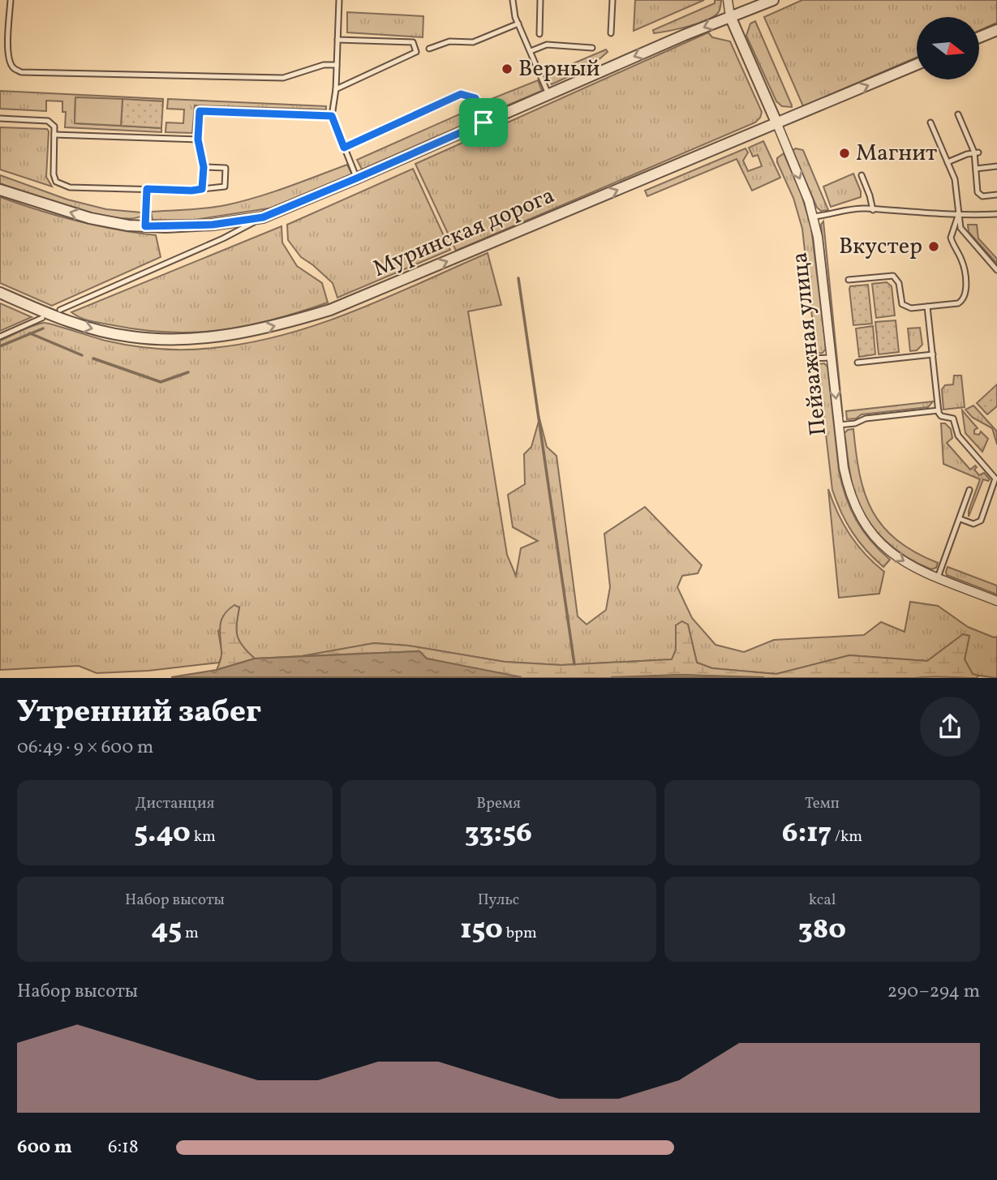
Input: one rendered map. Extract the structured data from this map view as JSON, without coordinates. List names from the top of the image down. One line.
{"streets":{"street":["Муринская дорога","Пейзажная улица"]},"crossings":[["Муринская дорога","Пейзажная улица"]],"one_way":["Муринская дорога","Пейзажная улица"],"places":["Верный","Магнит","Вкустер"],"north":"right","page":{"heading":["Утренний забег","06:49 · 9 × 600 m"],"stats":[["Дистанция","5.40 km"],["Время","33:56"],["Темп","6:17 /km"],["Набор высоты","45 m"],["Пульс","150 bpm"],["kcal","380"]],"chart":["Набор высоты","290–294 m"],"list":[{"name":"600 m","note":"6:18"}]}}
